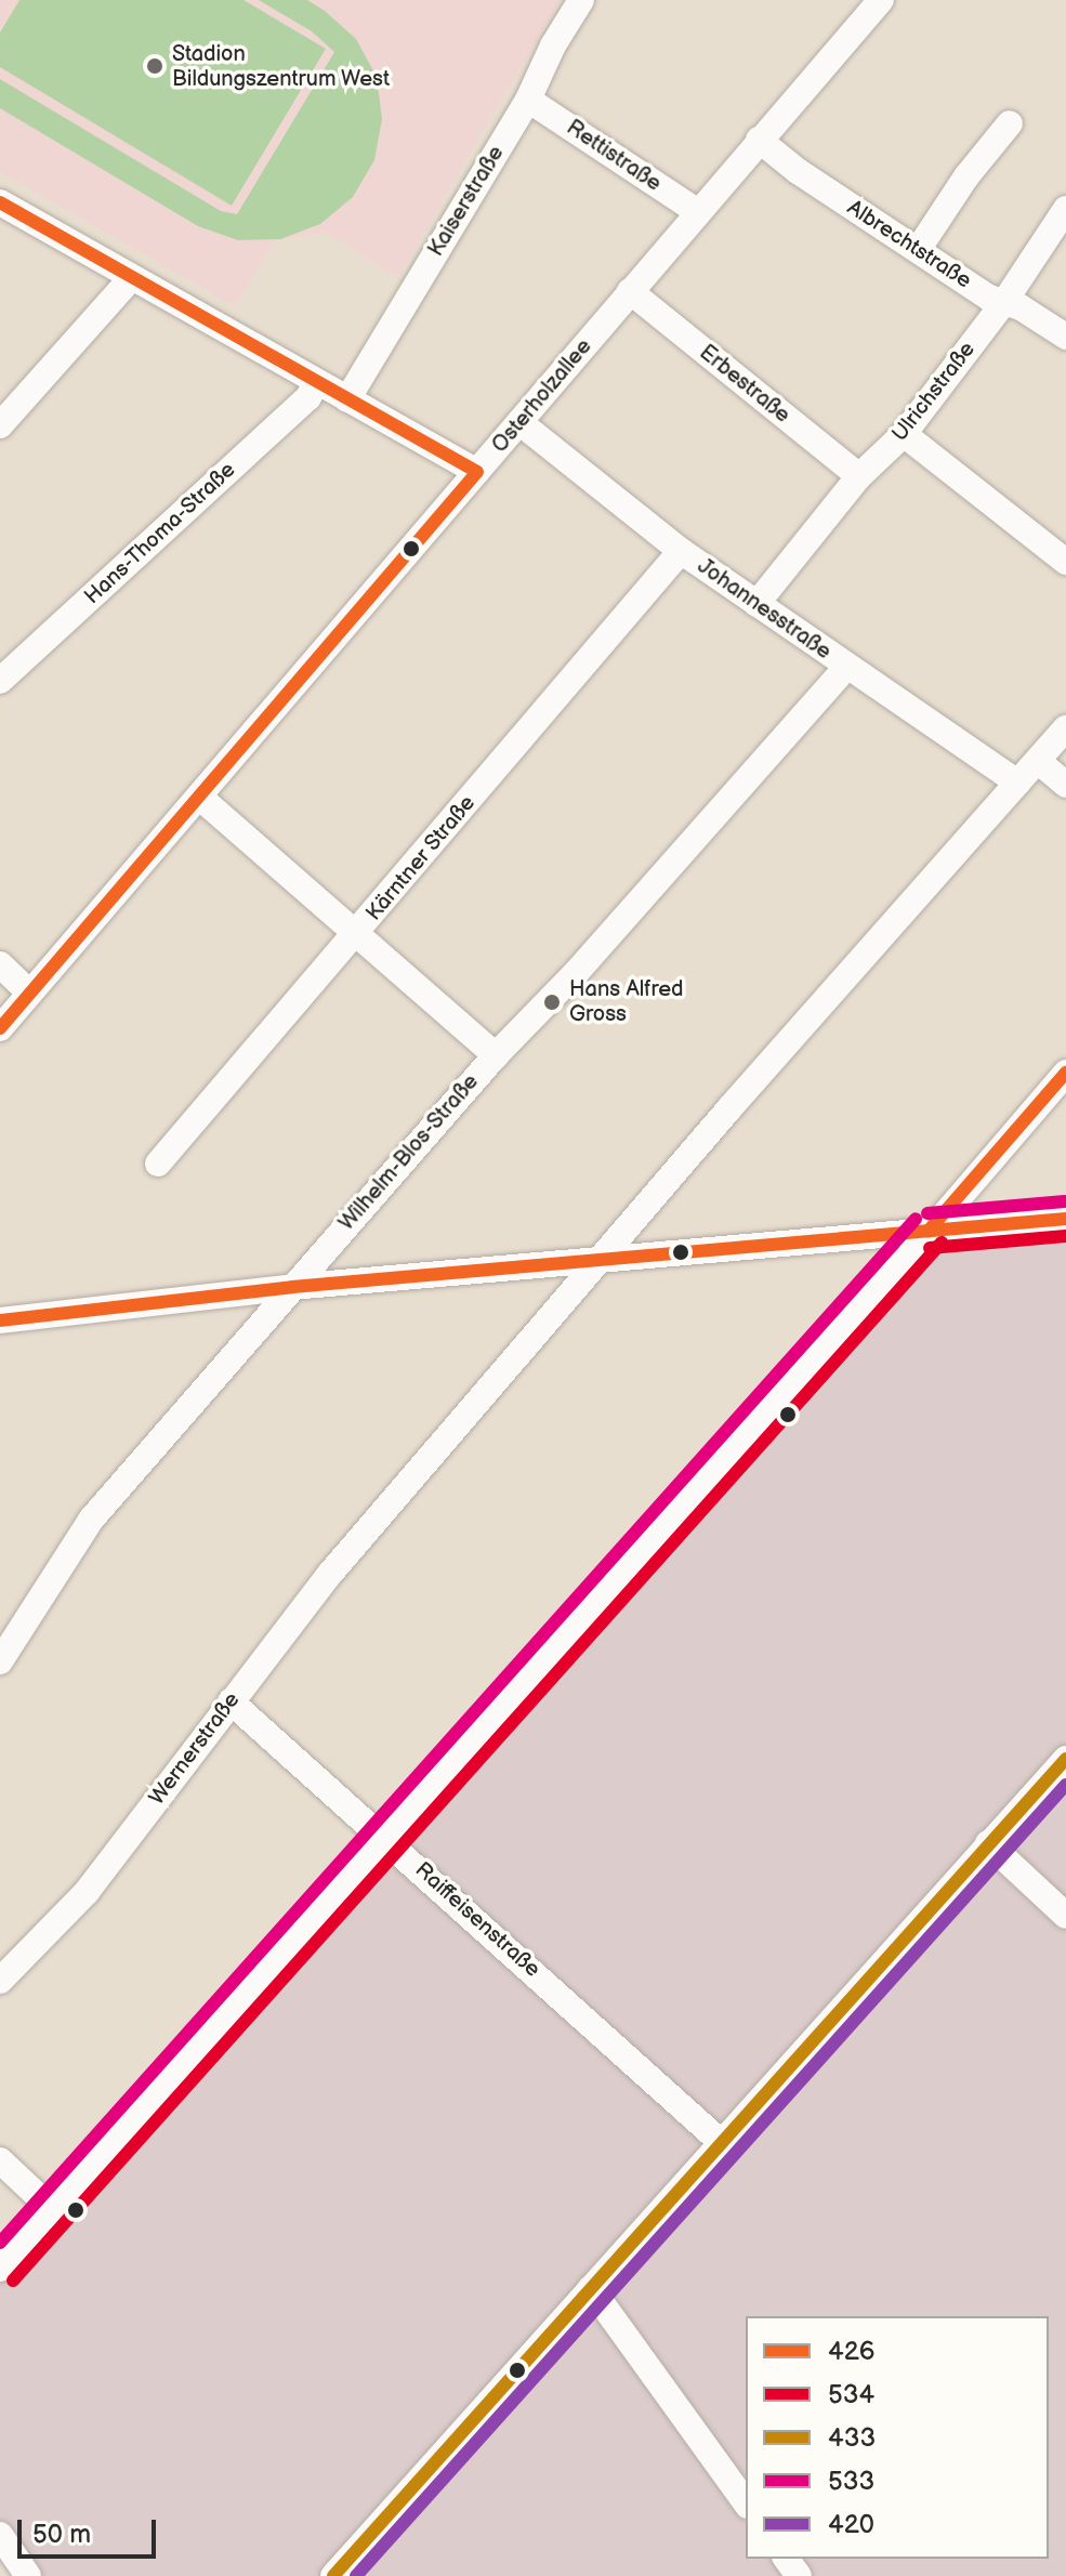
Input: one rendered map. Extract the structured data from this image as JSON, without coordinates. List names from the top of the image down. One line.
{"streets":{"street":["Rettistraße","Kaiserstraße","Albrechtstraße","Erbestraße","Ulrichstraße","Osterholzallee","Hans-Thoma-Straße","Johannesstraße","Kärntner Straße","Wilhelm-Blos-Straße","Wernerstraße","Raiffeisenstraße"]},"crossings":[["Rettistraße","Kaiserstraße"],["Rettistraße","Osterholzallee"],["Albrechtstraße","Ulrichstraße"],["Albrechtstraße","Osterholzallee"],["Erbestraße","Ulrichstraße"],["Erbestraße","Osterholzallee"],["Ulrichstraße","Johannesstraße"],["Osterholzallee","Johannesstraße"],["Johannesstraße","Kärntner Straße"],["Johannesstraße","Wilhelm-Blos-Straße"],["Johannesstraße","Wernerstraße"],["Wernerstraße","Raiffeisenstraße"]],"places":["Stadion Bildungszentrum West","Hans Alfred Gross"],"lines":["transit line 426","transit line 533","transit line 534","transit line 433","transit line 420"],"legend":["426","534","433","533","420"],"scale_bar":"50 m"}
